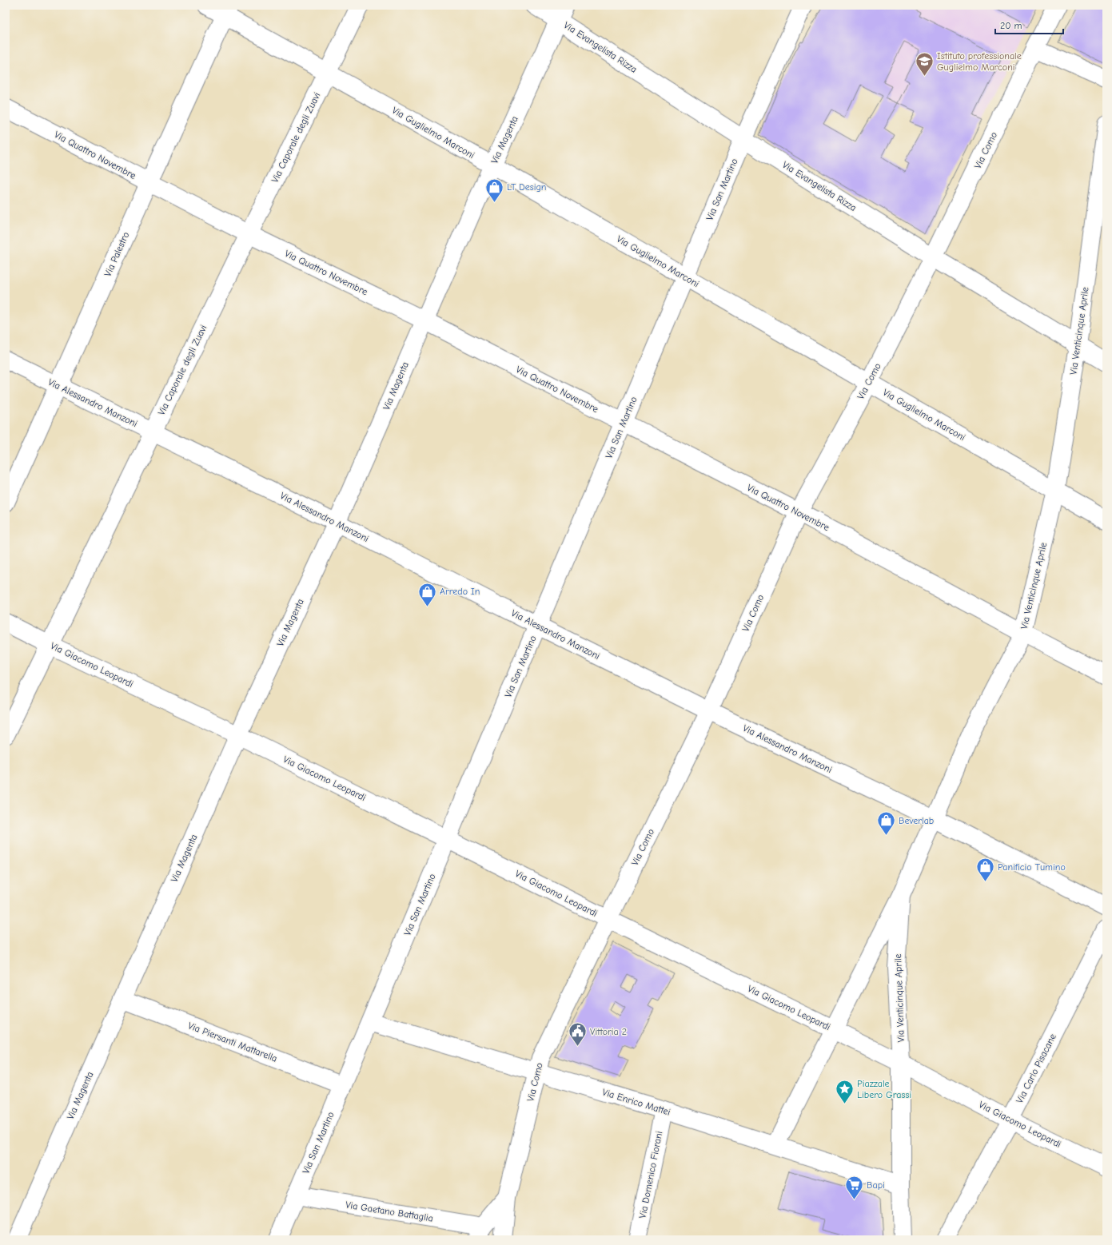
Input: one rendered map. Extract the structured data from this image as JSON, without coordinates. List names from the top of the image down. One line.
{"streets":{"street":["Via Evangelista Rizza","Via Guglielmo Marconi","Via Caporale degli Zuavi","Via Magenta","Via Como","Via Quattro Novembre","Via San Martino","Via Palestro","Via Venticinque Aprile","Via Alessandro Manzoni","Via Giacomo Leopardi","Via Piersanti Mattarella","Via Carlo Pisacane","Via Enrico Mattei","Via Domenico Fiorani","Via Gaetano Battaglia"]},"crossings":[["Via Evangelista Rizza","Via Magenta"],["Via Evangelista Rizza","Via Como"],["Via Evangelista Rizza","Via San Martino"],["Via Evangelista Rizza","Via Venticinque Aprile"],["Via Guglielmo Marconi","Via Caporale degli Zuavi"],["Via Guglielmo Marconi","Via Magenta"],["Via Guglielmo Marconi","Via Como"],["Via Guglielmo Marconi","Via San Martino"],["Via Guglielmo Marconi","Via Palestro"],["Via Guglielmo Marconi","Via Venticinque Aprile"],["Via Caporale degli Zuavi","Via Quattro Novembre"],["Via Caporale degli Zuavi","Via Alessandro Manzoni"],["Via Caporale degli Zuavi","Via Giacomo Leopardi"],["Via Magenta","Via Quattro Novembre"],["Via Magenta","Via Alessandro Manzoni"],["Via Magenta","Via Giacomo Leopardi"],["Via Magenta","Via Piersanti Mattarella"],["Via Como","Via Quattro Novembre"],["Via Como","Via Alessandro Manzoni"],["Via Como","Via Giacomo Leopardi"],["Via Como","Via Enrico Mattei"],["Via Quattro Novembre","Via San Martino"],["Via Quattro Novembre","Via Palestro"],["Via Quattro Novembre","Via Venticinque Aprile"],["Via San Martino","Via Alessandro Manzoni"],["Via San Martino","Via Giacomo Leopardi"],["Via San Martino","Via Piersanti Mattarella"],["Via San Martino","Via Enrico Mattei"],["Via San Martino","Via Gaetano Battaglia"],["Via Palestro","Via Alessandro Manzoni"],["Via Venticinque Aprile","Via Alessandro Manzoni"],["Via Venticinque Aprile","Via Giacomo Leopardi"],["Via Venticinque Aprile","Via Enrico Mattei"],["Via Giacomo Leopardi","Via Carlo Pisacane"],["Via Enrico Mattei","Via Domenico Fiorani"]],"places":{"school or university":["Istituto professionale Guglielmo Marconi"],"shop":["LT Design","Arredo In","Beverlab","Panificio Tumino"],"public building":["Vittoria 2"],"place":["Piazzale Libero Grassi"],"supermarket":["Bapi"]},"scale_bar":"20 m"}
